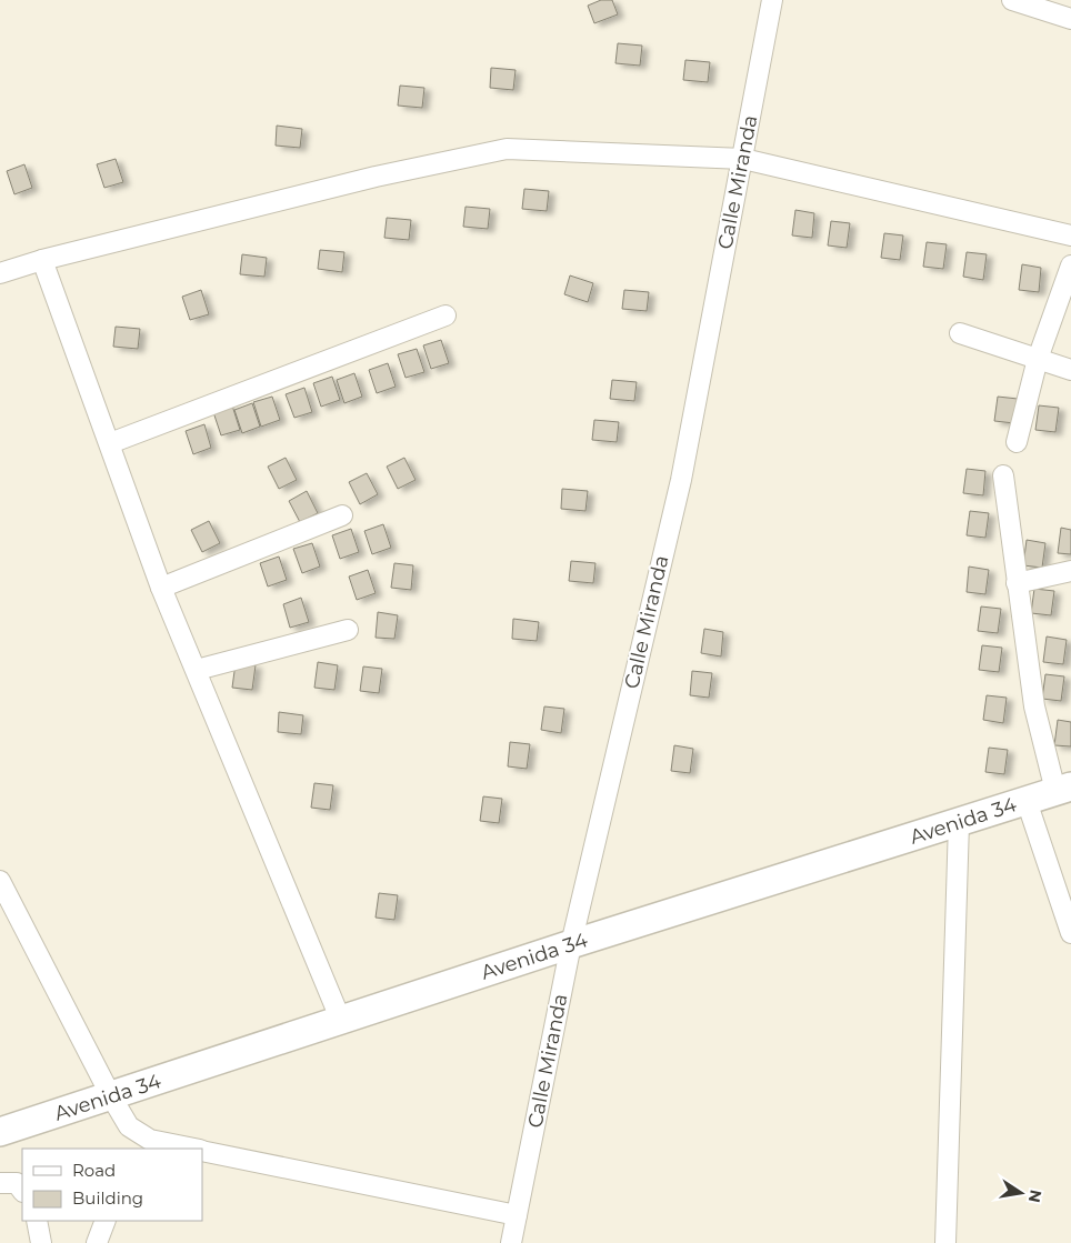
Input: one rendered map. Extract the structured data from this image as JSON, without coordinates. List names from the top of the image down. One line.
{"streets":{"street":["Calle Miranda","Avenida 34"]},"crossings":[["Calle Miranda","Avenida 34"]],"legend":["Road","Building"],"north":"right"}
